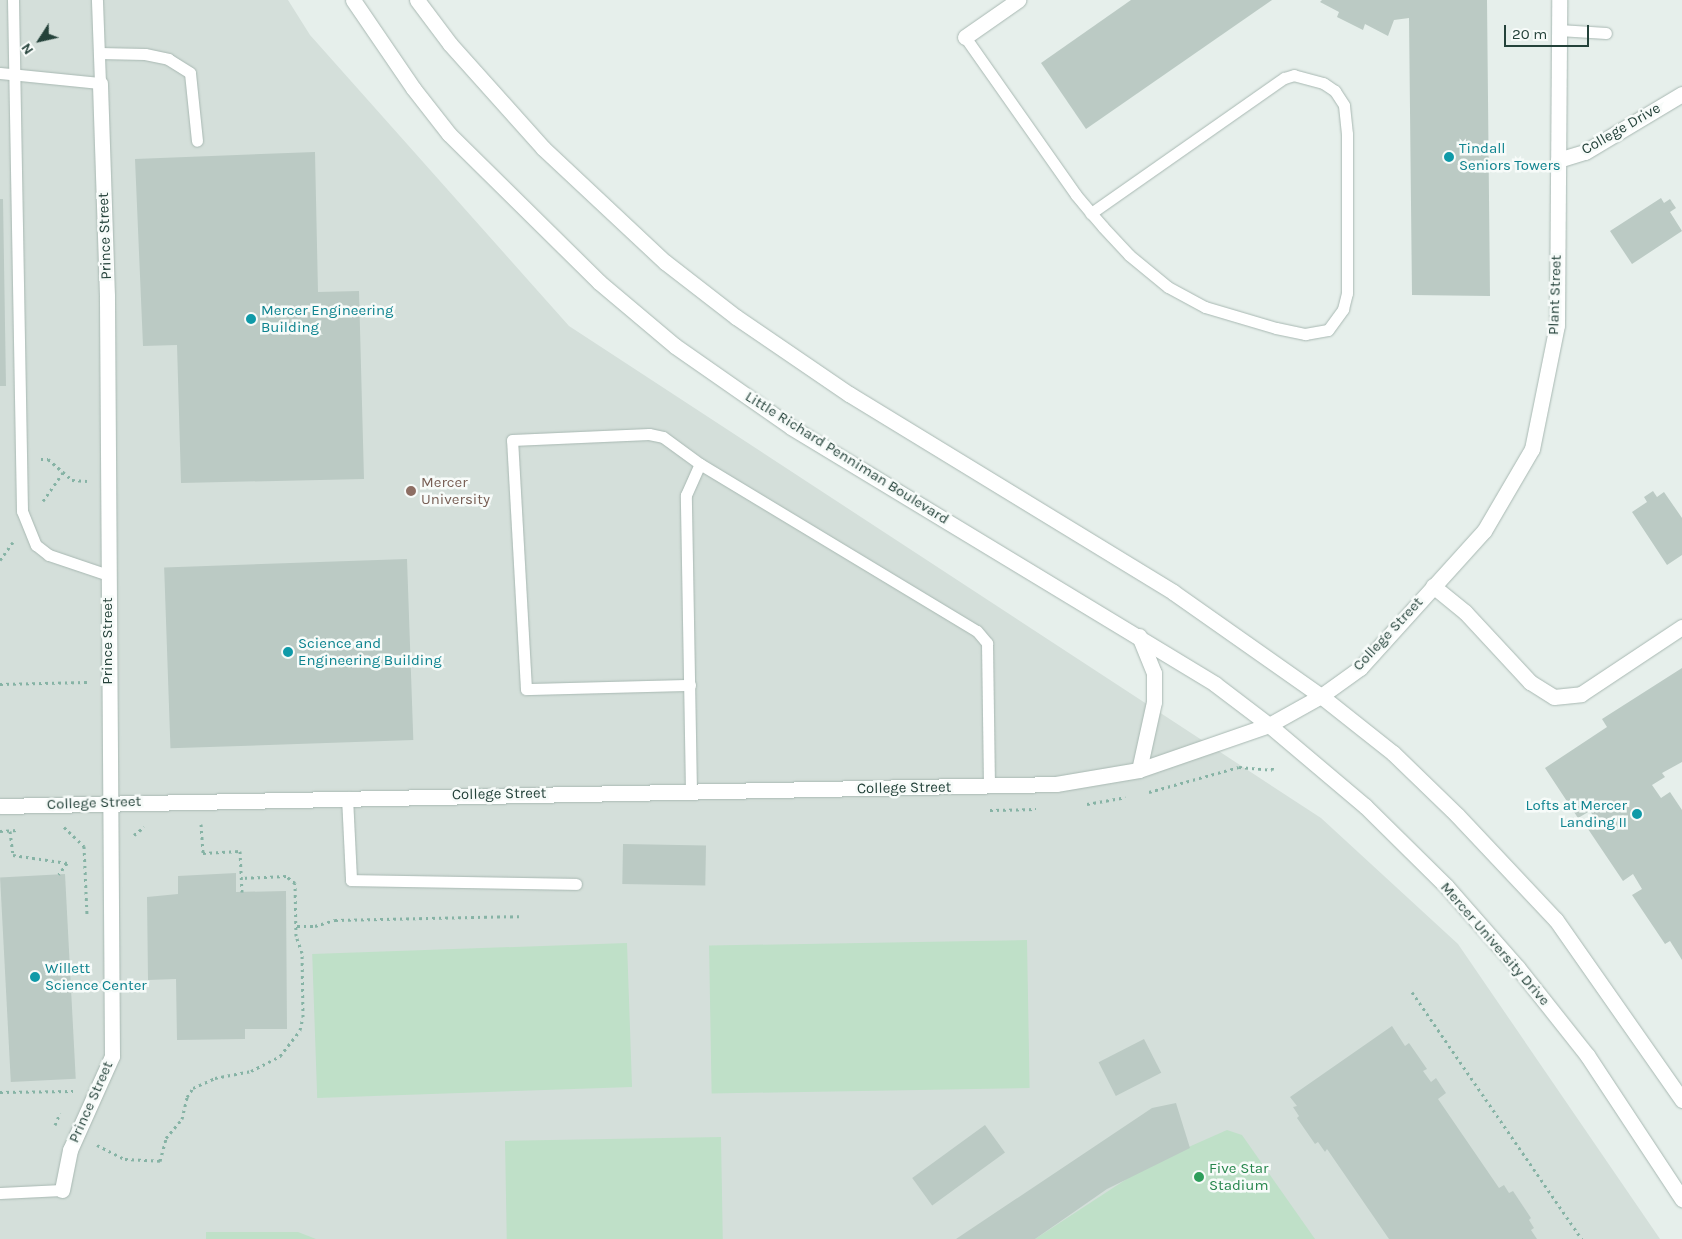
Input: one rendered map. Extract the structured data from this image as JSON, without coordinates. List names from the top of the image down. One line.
{"streets":{"street":["College Drive","Prince Street","Plant Street","Little Richard Penniman Boulevard","College Street","Mercer University Drive"]},"crossings":[["College Drive","Plant Street"],["Prince Street","College Street"],["Plant Street","College Street"],["Little Richard Penniman Boulevard","College Street"],["Little Richard Penniman Boulevard","Mercer University Drive"],["College Street","Mercer University Drive"]],"places":["Tindall Seniors Towers","Mercer Engineering Building","Mercer University","Science and Engineering Building","Lofts at Mercer Landing II","Willett Science Center","Five Star Stadium"],"scale_bar":"20 m","north":"bottom left"}
